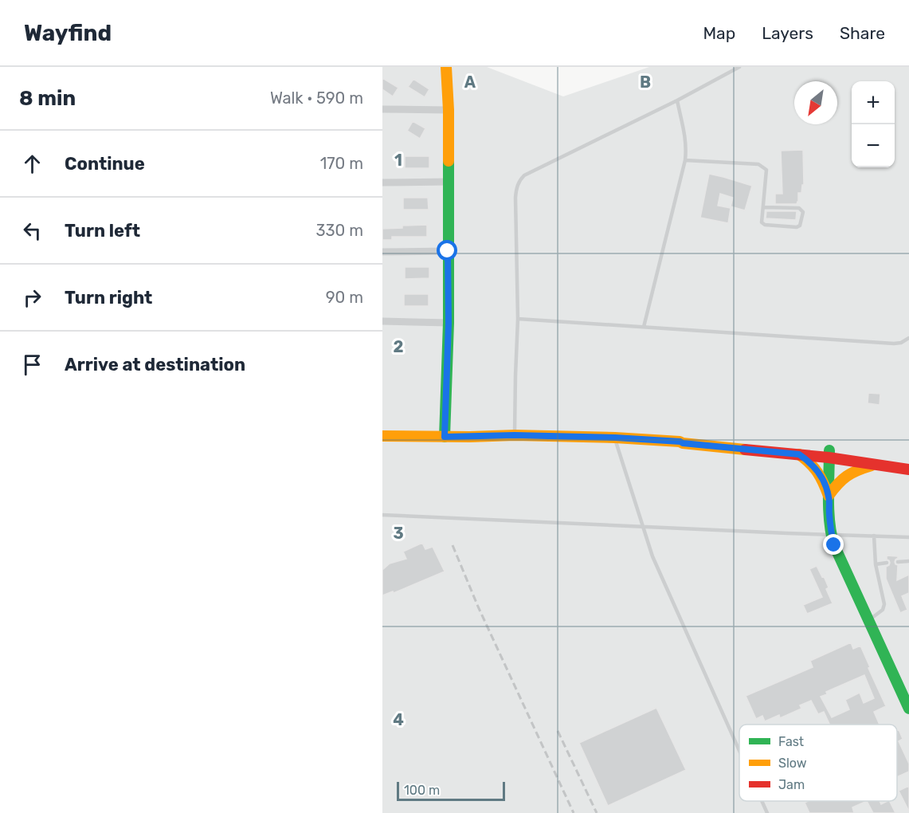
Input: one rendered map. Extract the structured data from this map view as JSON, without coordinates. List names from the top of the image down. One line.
{"legend":["Fast","Slow","Jam"],"scale_bar":"100 m","north":"bottom left","page":{"header":"Wayfind","nav":["Map","Layers","Share"],"heading":["8 min","Walk · 590 m"],"map_buttons":["+","−"],"list":[["Continue","170 m"],["Turn left","330 m"],["Turn right","90 m"],"Arrive at destination"],"scale":"100 m"},"grid":{"columns":["A","B"],"rows":["1","2","3","4"]}}
